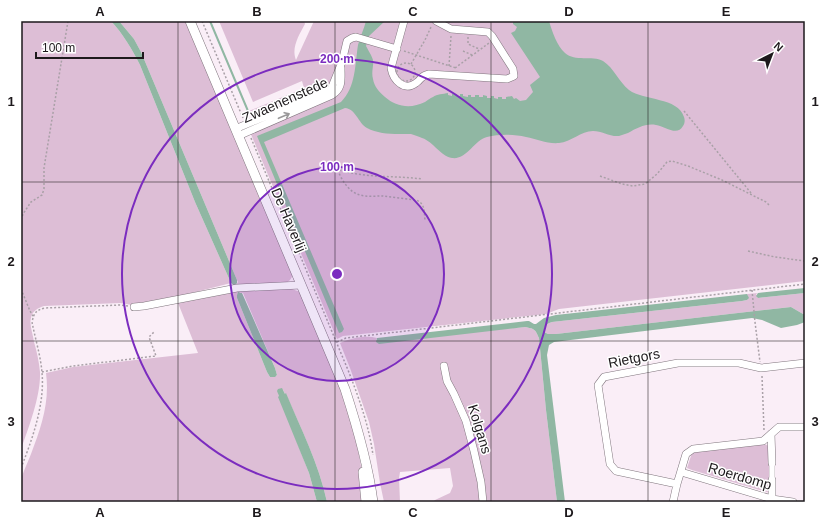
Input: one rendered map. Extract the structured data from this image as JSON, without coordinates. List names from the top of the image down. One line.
{"streets":{"street":["Zwaenenstede","De Haverlij","Rietgors","Kolgans","Roerdomp"]},"crossings":[["Zwaenenstede","De Haverlij"]],"scale_bar":"100 m","north":"top right","grid":{"columns":["A","B","C","D","E"],"rows":["1","2","3"]},"rings":["200 m","100 m"]}
